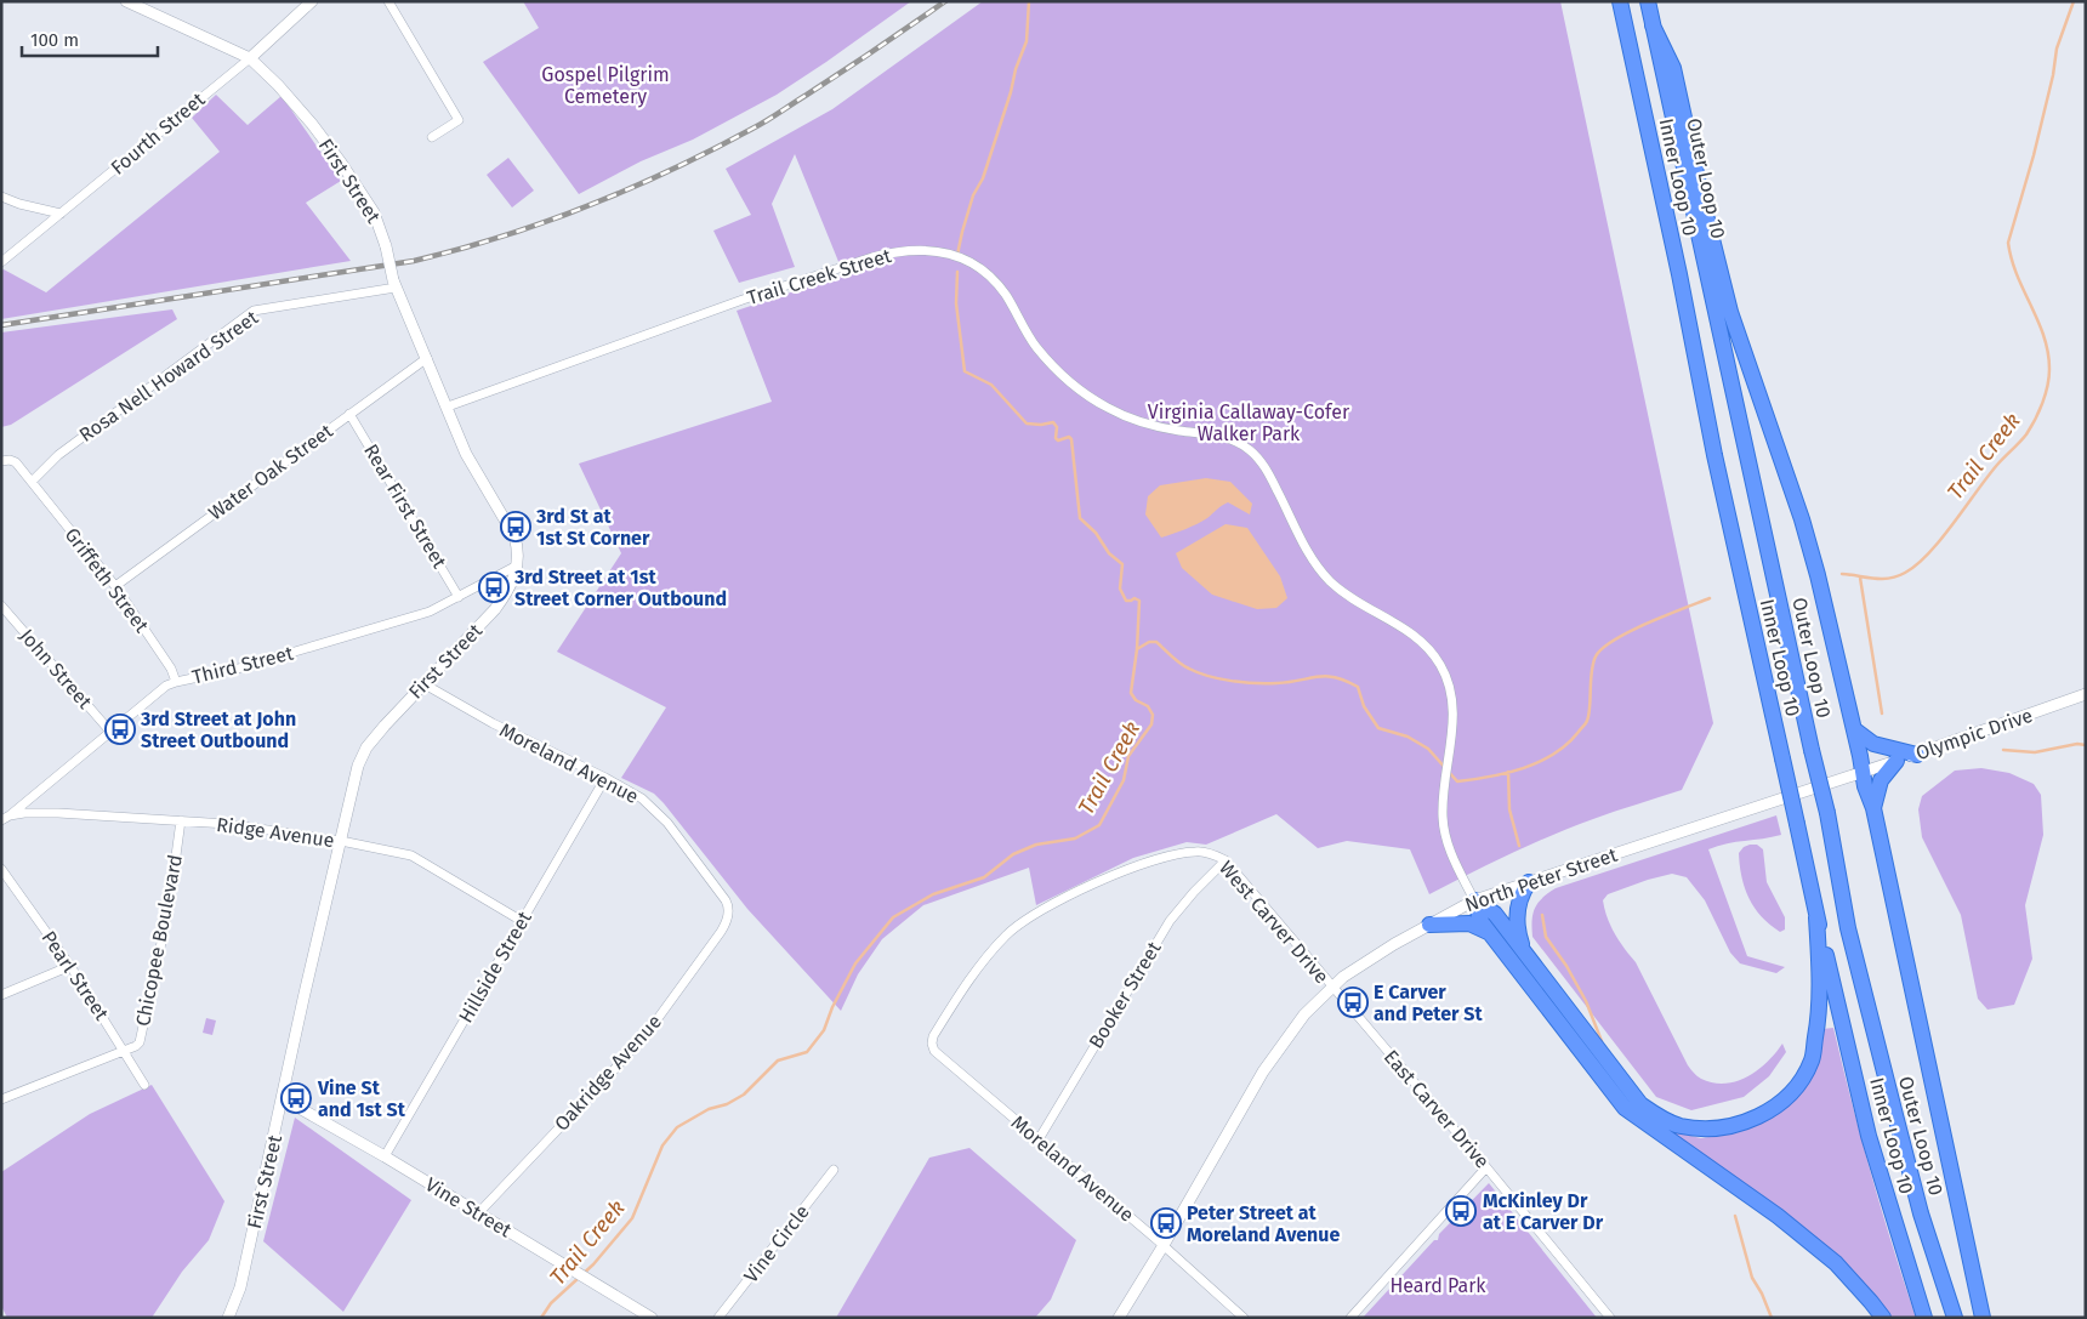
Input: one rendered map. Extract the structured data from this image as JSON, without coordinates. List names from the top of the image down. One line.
{"streets":{"highway":["Inner Loop 10","Outer Loop 10"],"street":["Fourth Street","First Street","Trail Creek Street","Rosa Nell Howard Street","Water Oak Street","Rear First Street","Griffeth Street","Third Street","John Street","Olympic Drive","Moreland Avenue","Ridge Avenue","North Peter Street","West Carver Drive","Chicopee Boulevard","Hillside Street","Pearl Street","Booker Street","Oakridge Avenue","East Carver Drive","Vine Street","Vine Circle"]},"crossings":[["Fourth Street","First Street"],["First Street","Trail Creek Street"],["First Street","Rosa Nell Howard Street"],["First Street","Water Oak Street"],["First Street","Third Street"],["First Street","Moreland Avenue"],["First Street","Ridge Avenue"],["First Street","Vine Street"],["Trail Creek Street","North Peter Street"],["Rosa Nell Howard Street","Griffeth Street"],["Water Oak Street","Rear First Street"],["Water Oak Street","Griffeth Street"],["Rear First Street","Third Street"],["Griffeth Street","Third Street"],["Third Street","John Street"],["Third Street","Ridge Avenue"],["Olympic Drive","North Peter Street"],["Moreland Avenue","North Peter Street"],["Moreland Avenue","West Carver Drive"],["Moreland Avenue","Hillside Street"],["Moreland Avenue","Booker Street"],["Moreland Avenue","Oakridge Avenue"],["Ridge Avenue","Chicopee Boulevard"],["Ridge Avenue","Hillside Street"],["North Peter Street","West Carver Drive"],["North Peter Street","East Carver Drive"],["West Carver Drive","Booker Street"],["West Carver Drive","East Carver Drive"],["Chicopee Boulevard","Pearl Street"],["Hillside Street","Vine Street"],["Oakridge Avenue","Vine Street"]],"water":["Trail Creek"],"parks":["Gospel Pilgrim Cemetery","Virginia Callaway-Cofer Walker Park","Heard Park"],"places":{"bus stop":["3rd St at 1st St Corner","3rd Street at 1st Street Corner Outbound","3rd Street at John Street Outbound","E Carver and Peter St","Vine St and 1st St","McKinley Dr at E Carver Dr","Peter Street at Moreland Avenue"]},"scale_bar":"100 m"}
